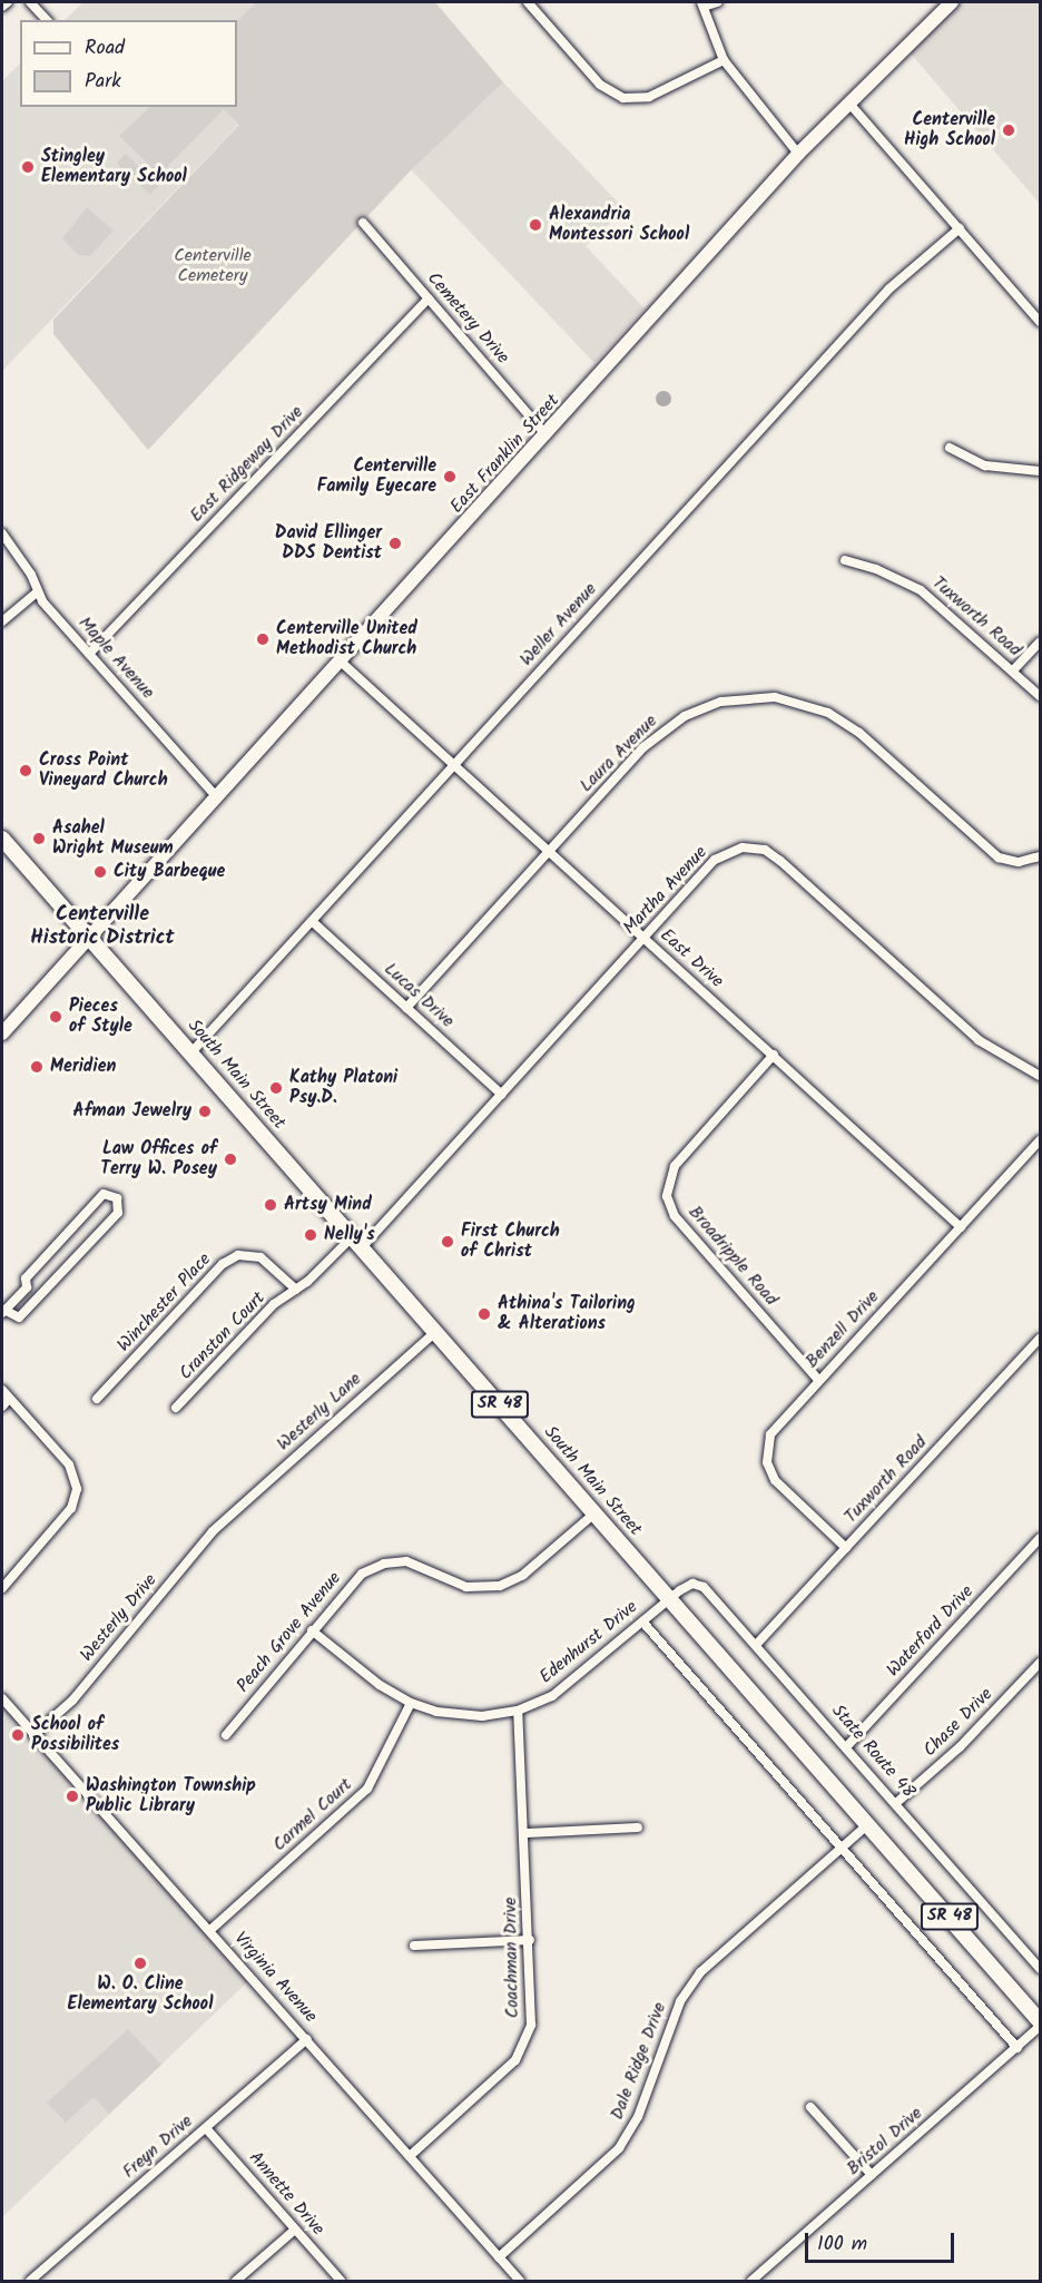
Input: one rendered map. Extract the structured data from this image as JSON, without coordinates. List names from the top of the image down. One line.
{"streets":{"main road":["South Main Street","SR 48"],"street":["Cemetery Drive","East Franklin Street","East Ridgeway Drive","Tuxworth Road","Weller Avenue","Maple Avenue","Laura Avenue","Martha Avenue","East Drive","Lucas Drive","Broadripple Road","Winchester Place","Benzell Drive","Cranston Court","Westerly Lane","Westerly Drive","Waterford Drive","Peach Grove Avenue","Edenhurst Drive","Chase Drive","State Route 48","Carmel Court","Coachman Drive","Virginia Avenue","Dale Ridge Drive","Bristol Drive","Freyn Drive","Annette Drive"]},"crossings":[["Cemetery Drive","East Franklin Street"],["Cemetery Drive","East Ridgeway Drive"],["East Franklin Street","Maple Avenue"],["East Franklin Street","East Drive"],["East Franklin Street","South Main Street"],["East Franklin Street","SR 48"],["East Ridgeway Drive","Maple Avenue"],["Tuxworth Road","Benzell Drive"],["Tuxworth Road","State Route 48"],["Weller Avenue","East Drive"],["Weller Avenue","Lucas Drive"],["Weller Avenue","South Main Street"],["Laura Avenue","East Drive"],["Laura Avenue","Lucas Drive"],["Martha Avenue","East Drive"],["Martha Avenue","Lucas Drive"],["Martha Avenue","South Main Street"],["Martha Avenue","Cranston Court"],["East Drive","Broadripple Road"],["East Drive","Benzell Drive"],["South Main Street","Cranston Court"],["South Main Street","SR 48"],["South Main Street","Westerly Lane"],["South Main Street","Peach Grove Avenue"],["South Main Street","Edenhurst Drive"],["South Main Street","State Route 48"],["South Main Street","Dale Ridge Drive"],["Broadripple Road","Benzell Drive"],["Winchester Place","Cranston Court"],["Westerly Lane","Westerly Drive"],["Westerly Drive","Virginia Avenue"],["Waterford Drive","State Route 48"],["Peach Grove Avenue","Edenhurst Drive"],["Edenhurst Drive","State Route 48"],["Edenhurst Drive","Carmel Court"],["Edenhurst Drive","Coachman Drive"],["Chase Drive","State Route 48"],["Carmel Court","Virginia Avenue"],["Coachman Drive","Virginia Avenue"],["Virginia Avenue","Dale Ridge Drive"],["Virginia Avenue","Freyn Drive"],["Freyn Drive","Annette Drive"]],"districts":["Centerville Historic District"],"parks":["Centerville Cemetery"],"places":["Centerville High School","Stingley Elementary School","Alexandria Montessori School","Centerville Family Eyecare","David Ellinger DDS Dentist","Centerville United Methodist Church","Cross Point Vineyard Church","Asahel Wright Museum","City Barbeque","Pieces of Style","Meridien","Kathy Platoni Psy.D.","Afman Jewelry","Law Offices of Terry W. Posey","Artsy Mind","Nelly's","First Church of Christ","Athina's Tailoring & Alterations","School of Possibilites","Washington Township Public Library","W. O. Cline Elementary School"],"legend":["Road","Park"],"scale_bar":"100 m"}
